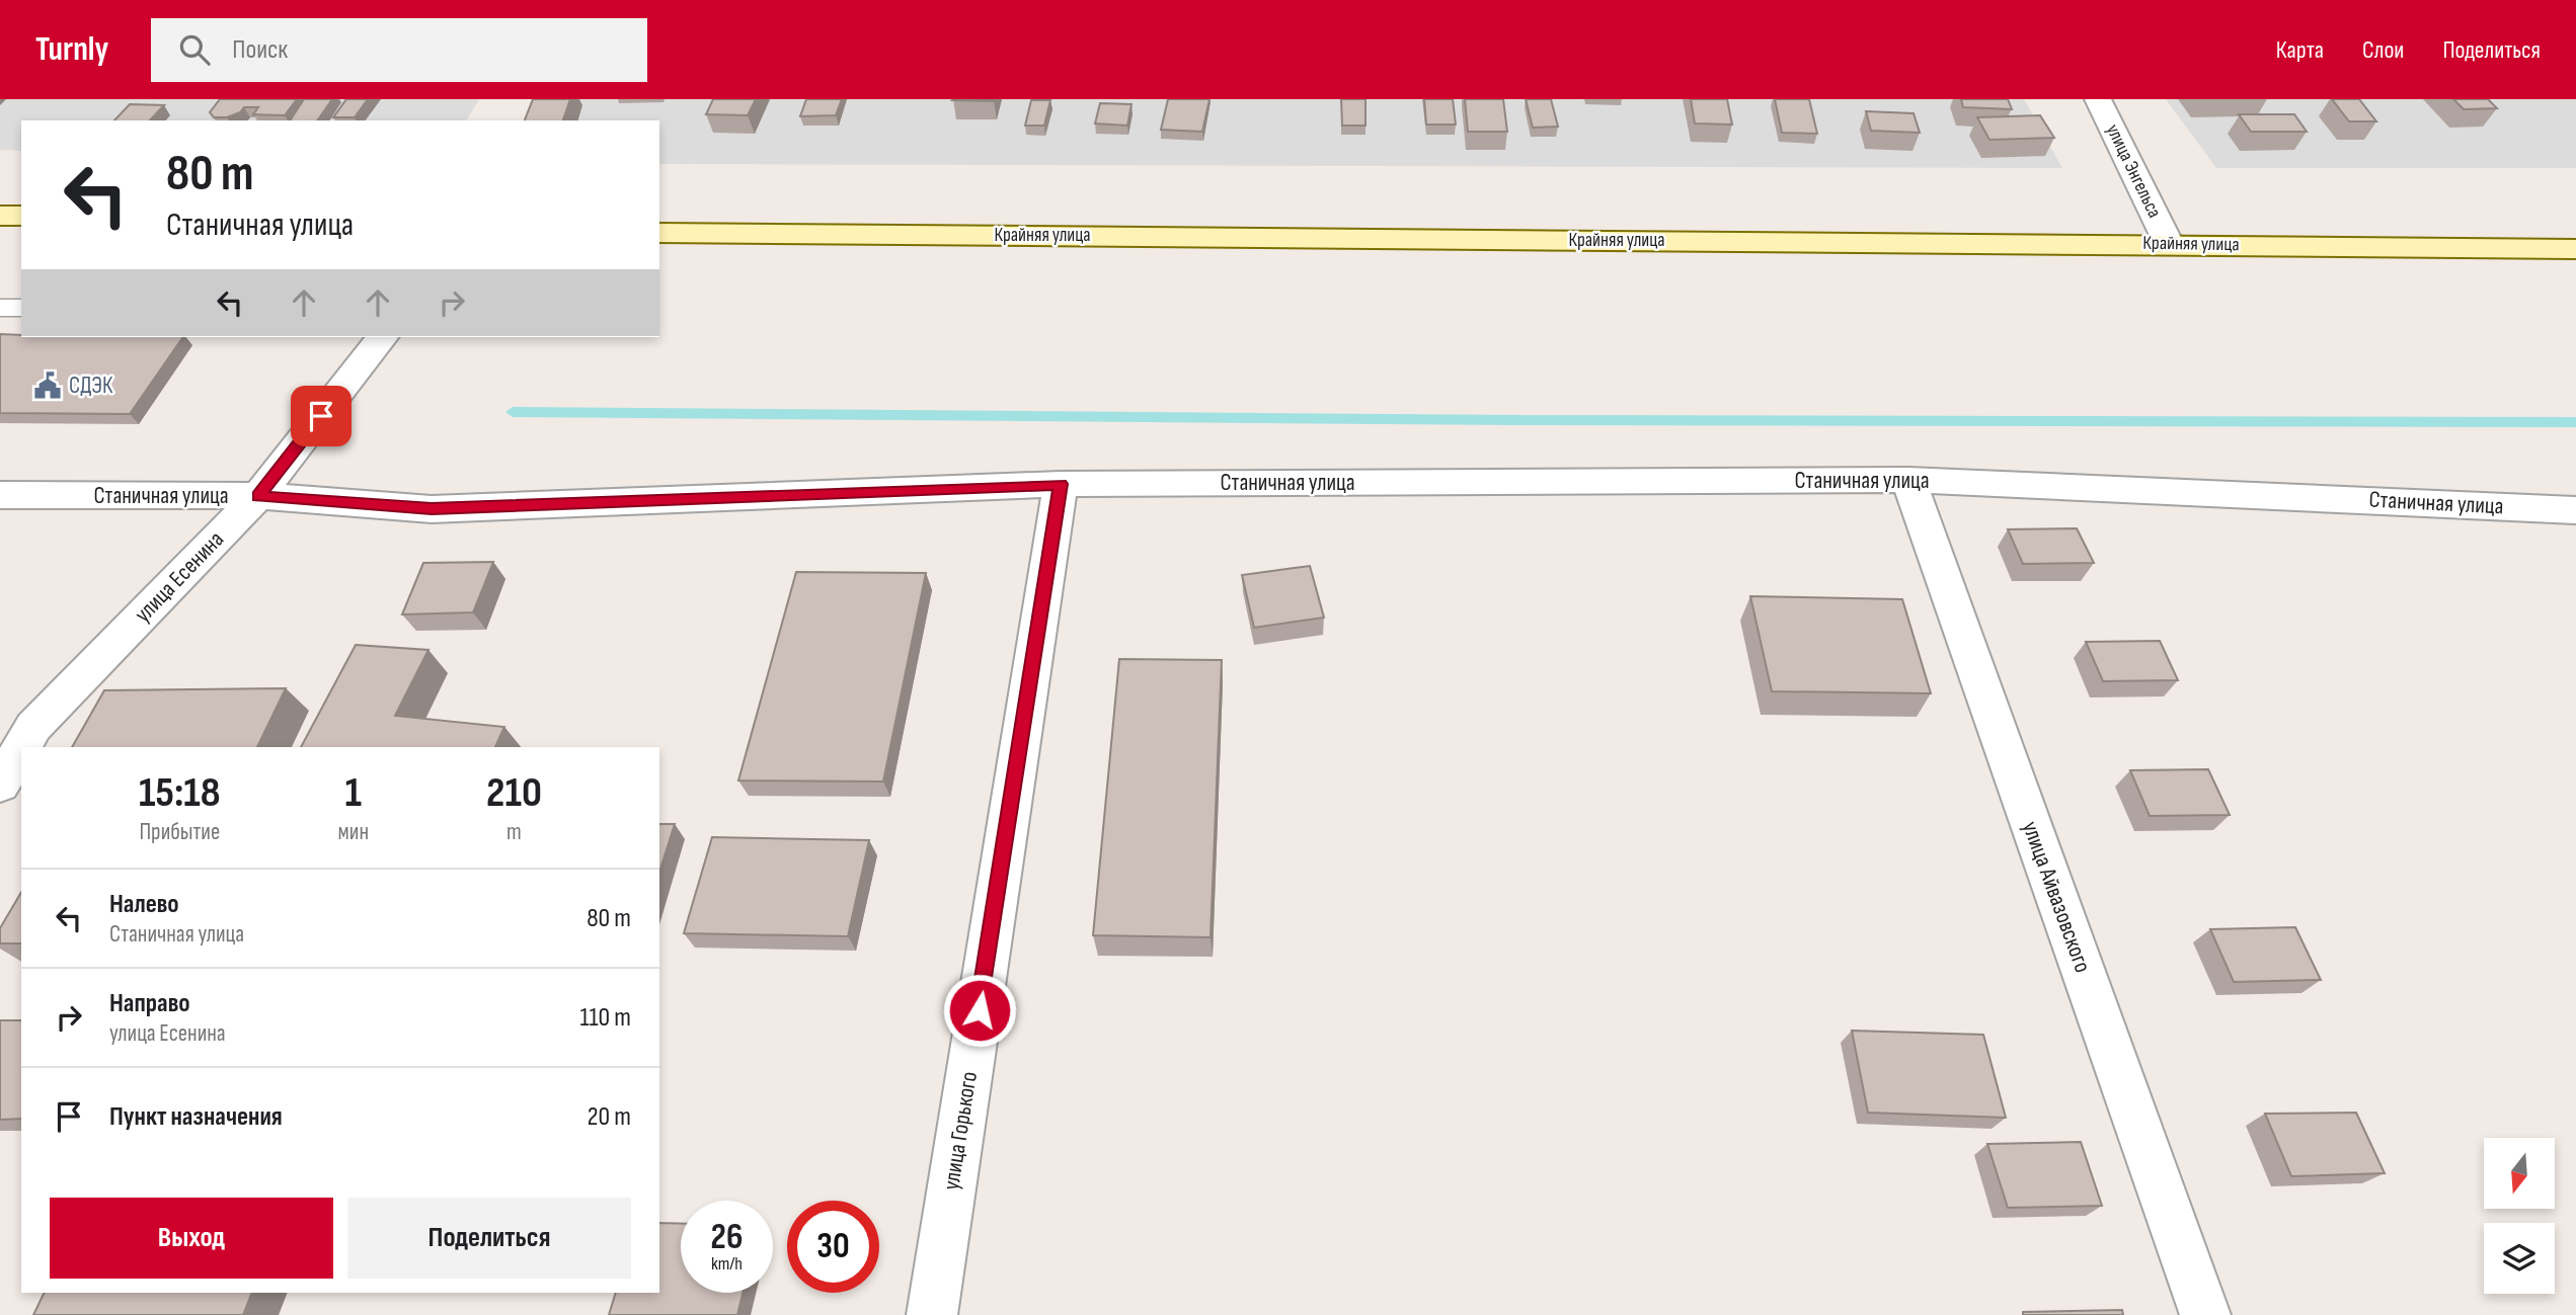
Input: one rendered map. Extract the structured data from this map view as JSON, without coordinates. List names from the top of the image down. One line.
{"streets":{"main road":["Крайняя улица"],"street":["улица Энгельса","Станичная улица","улица Есенина","улица Айвазовского","улица Горького"]},"crossings":[["улица Энгельса","Крайняя улица"],["Станичная улица","улица Есенина"],["Станичная улица","улица Айвазовского"],["Станичная улица","улица Горького"]],"places":{"public building":["СДЭК"]},"north":"bottom","page":{"header":"Turnly","search":"Поиск","nav":["Карта","Слои","Поделиться"],"turn":["80 m","Станичная улица"],"eta":["15:18","Прибытие","1","мин","210","m"],"list":[{"name":"Налево","note":"Станичная улица","value":"80 m"},{"name":"Направо","note":"улица Есенина","value":"110 m"},{"name":"Пункт назначения","value":"20 m"}],"buttons":["Выход","Поделиться"],"speed":"26 km/h","limit":"30"}}
